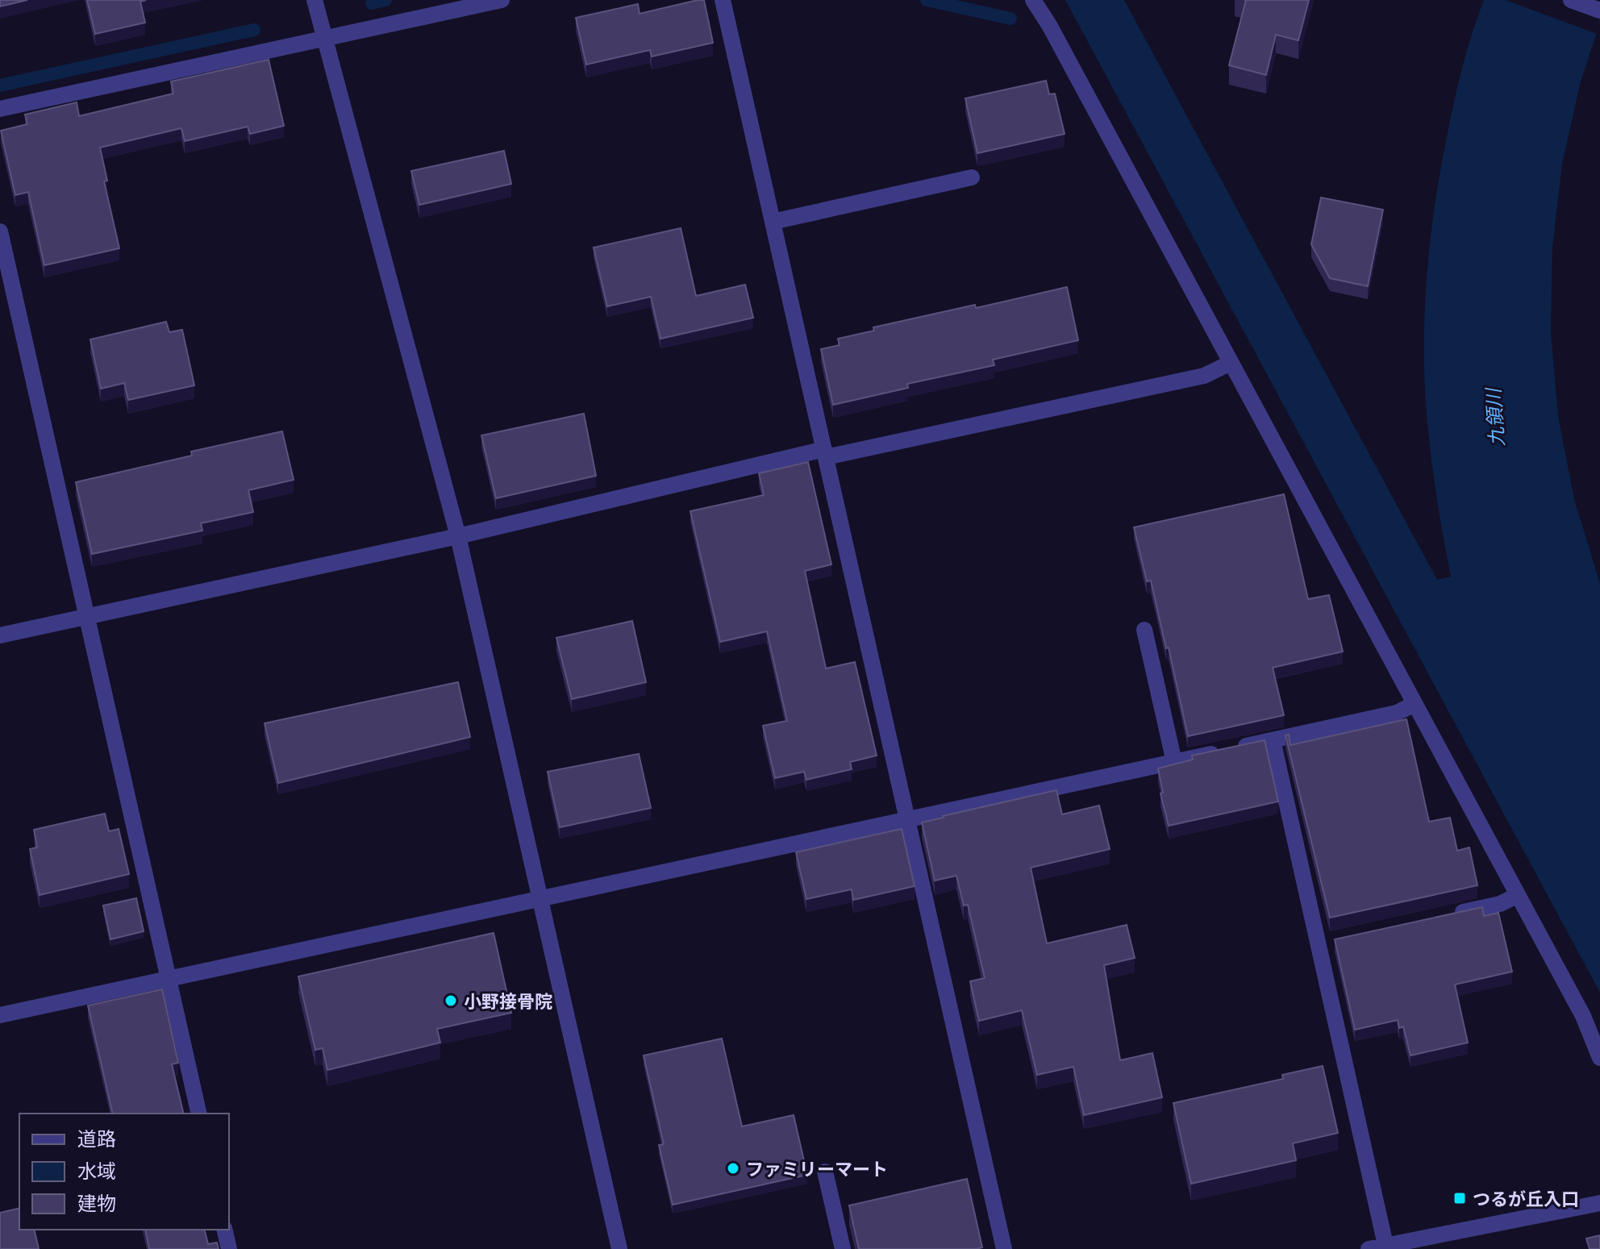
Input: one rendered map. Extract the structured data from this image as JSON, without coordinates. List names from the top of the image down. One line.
{"water":["九領川"],"places":{"other":["小野接骨院","ファミリーマート"],"transit":["つるが丘入口"]},"legend":["道路","水域","建物"]}
